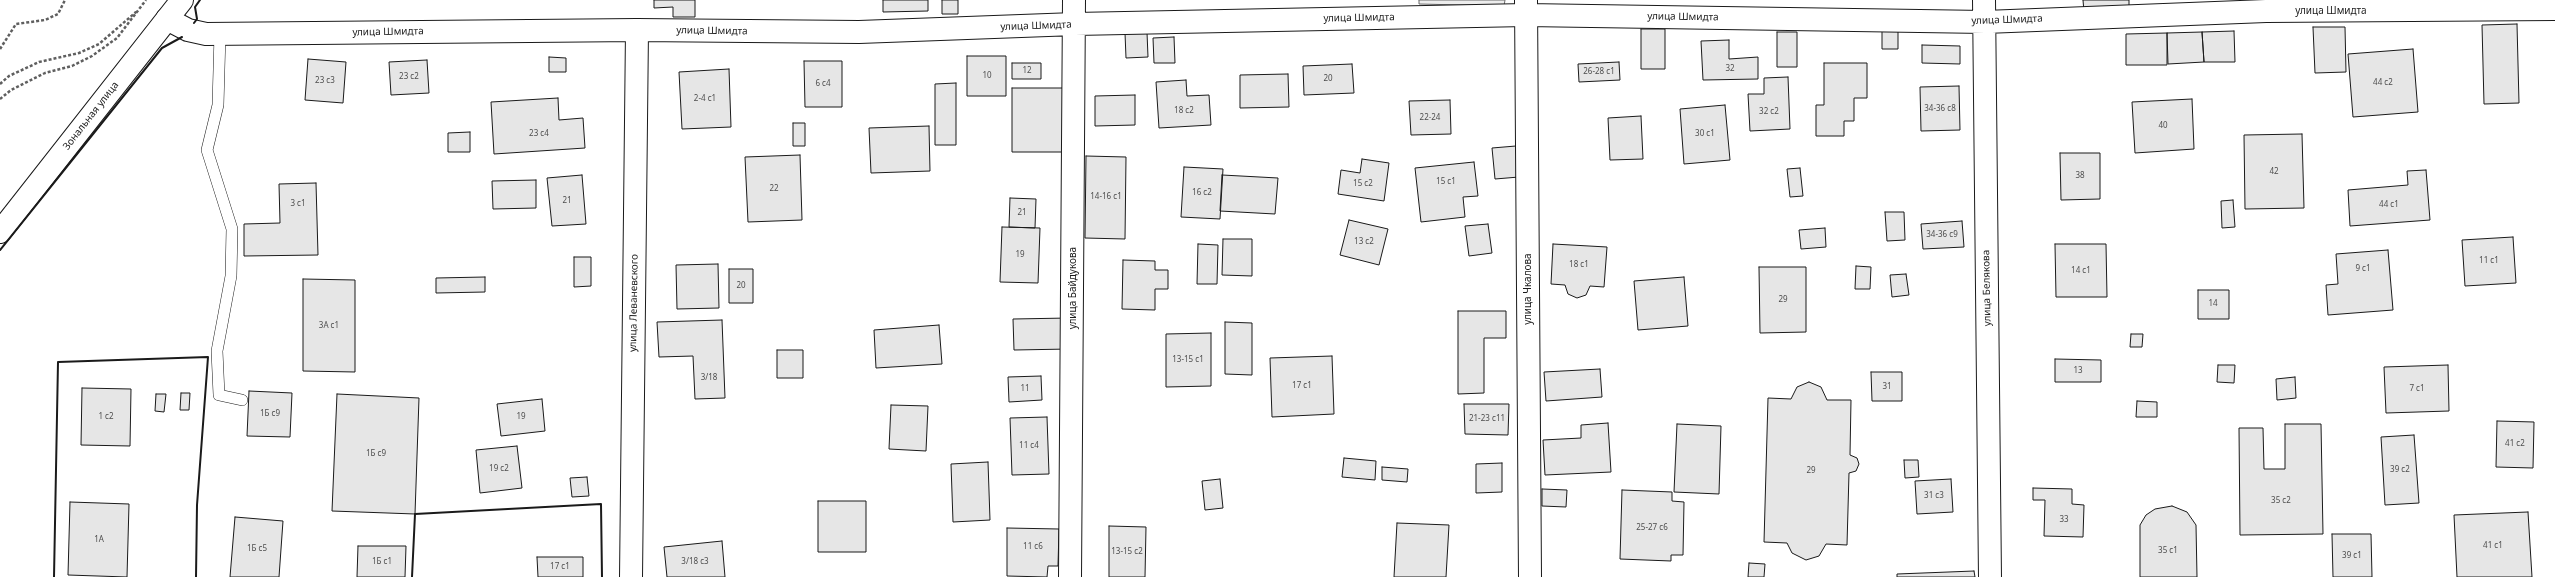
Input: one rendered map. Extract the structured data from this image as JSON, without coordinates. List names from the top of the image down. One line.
{"streets":{"street":["улица Шмидта","Зональная улица","улица Байдукова","улица Белякова","улица Чкалова","улица Леваневского"]},"crossings":[["улица Шмидта","Зональная улица"],["улица Шмидта","улица Байдукова"],["улица Шмидта","улица Белякова"],["улица Шмидта","улица Чкалова"],["улица Шмидта","улица Леваневского"]],"house_numbers":["32","12","26-28 с1","10","23 с2","20","23 с3","44 с2","6 с4","2-4 с1","34-36 с8","18 с2","32 с2","22-24","40","23 с4","30 с1","42","38","15 с1","15 с2","22","16 с2","14-16 с1","21","3 с1","44 с1","21","34-36 с9","13 с2","19","11 с1","18 с1","9 с1","14 с1","20","29","14","3А с1","13-15 с1","13","3/18","17 с1","31","11","7 с1","1Б с9","1 с2","19","21-23 с11","41 с2","11 с4","1Б с9","19 с2","39 с2","29","31 с3","35 с2","33","25-27 с6","1А","41 с1","11 с6","1Б с5","35 с1","13-15 с2","39 с1","1Б с1","3/18 с3","17 с1"]}
